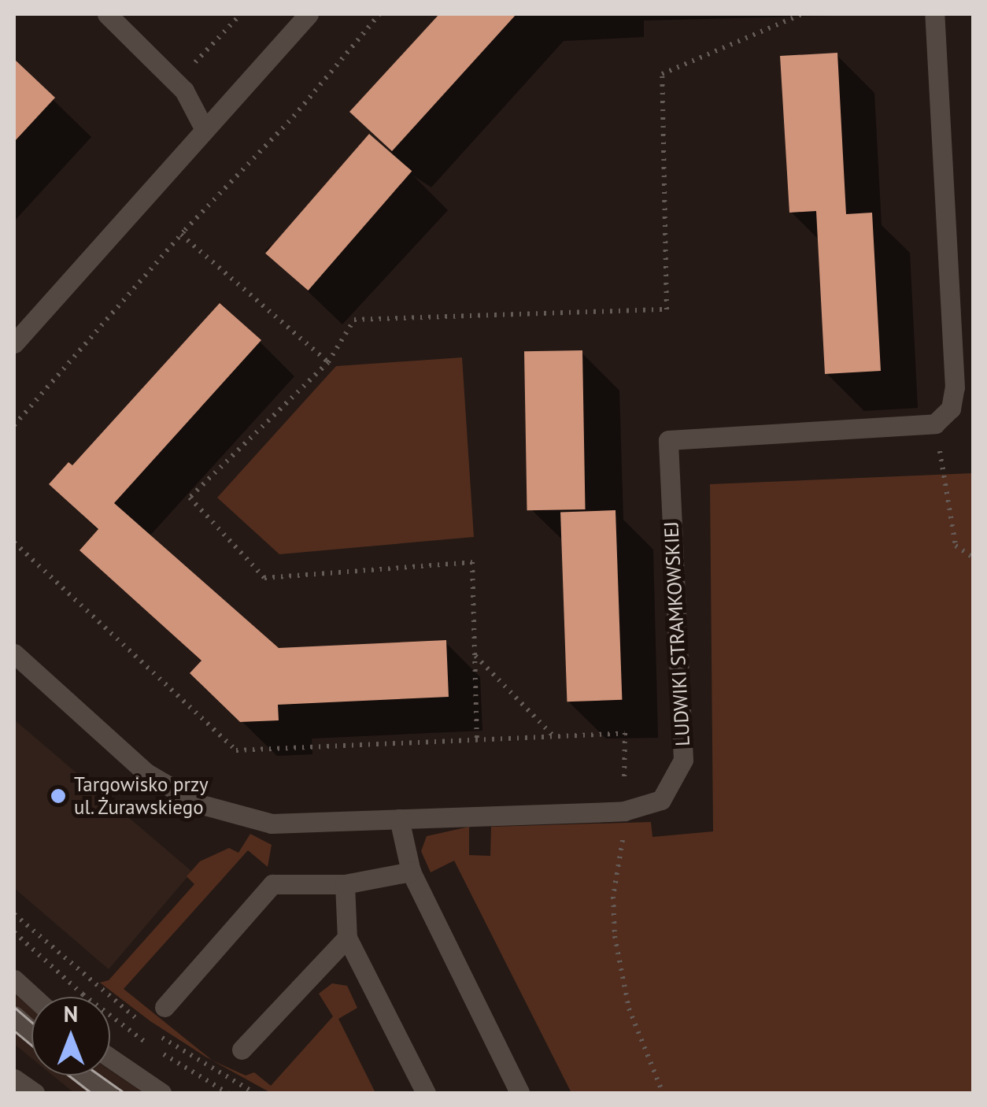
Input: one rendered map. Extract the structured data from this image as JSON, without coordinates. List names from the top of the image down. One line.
{"streets":{"street":["LUDWIKI STRAMKOWSKIEJ"]},"places":["Targowisko przy ul. Żurawskiego"],"north":"top"}
